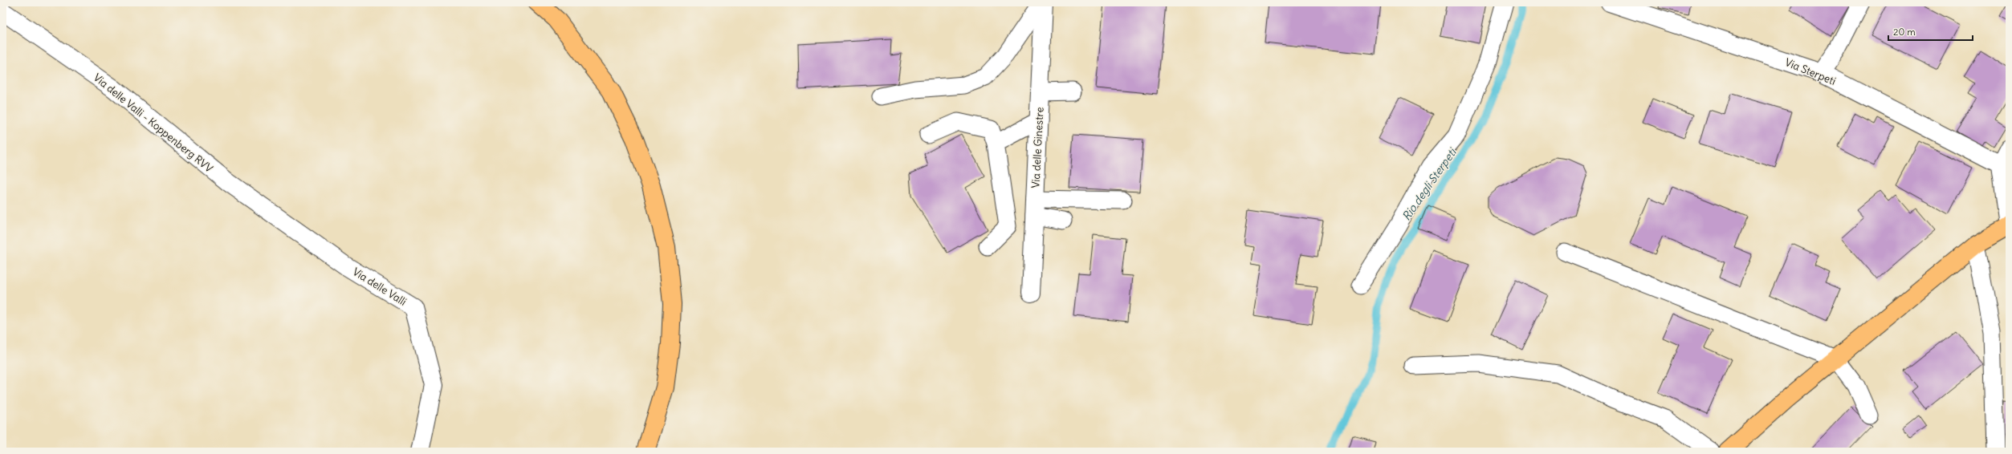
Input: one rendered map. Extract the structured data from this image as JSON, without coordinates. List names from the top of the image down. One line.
{"streets":{"street":["Via Sterpeti","Via delle Valli - Koppenberg RVV","Via delle Ginestre","Via delle Valli"]},"crossings":[["Via delle Valli - Koppenberg RVV","Via delle Valli"]],"water":["Rio degli Sterpeti"],"scale_bar":"20 m"}
